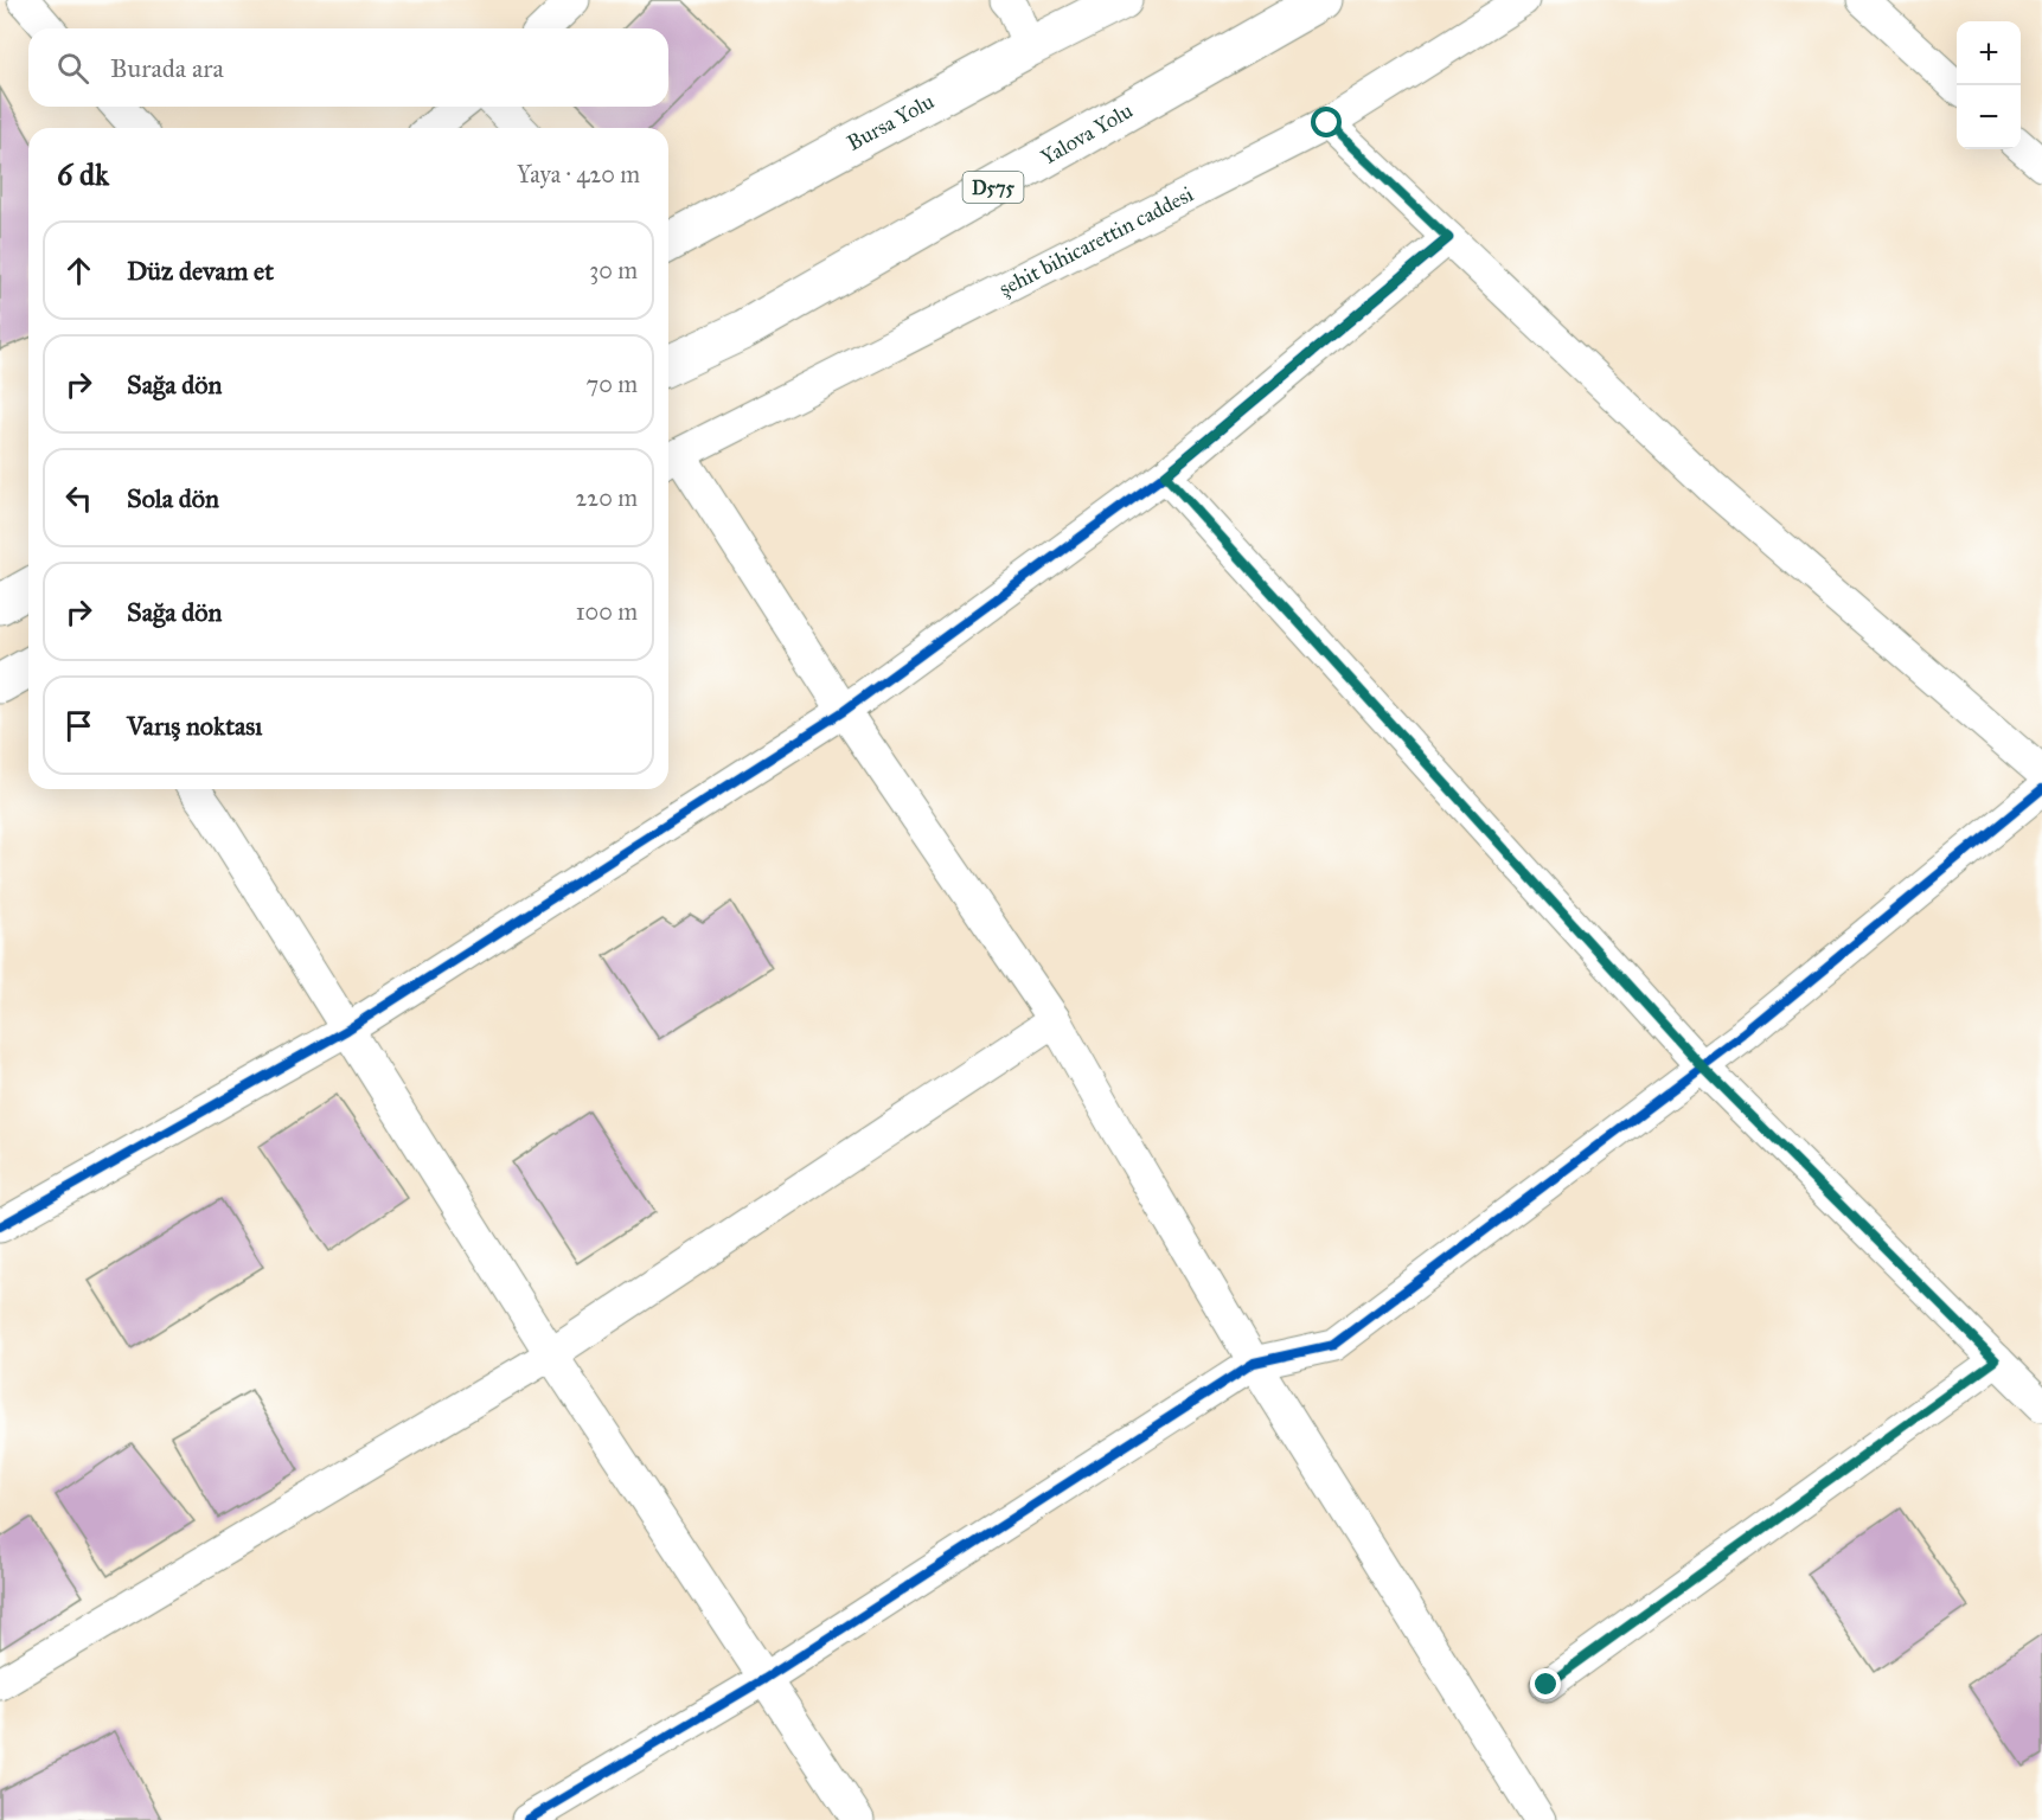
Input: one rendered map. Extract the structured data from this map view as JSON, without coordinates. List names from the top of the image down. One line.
{"streets":{"highway":["Bursa Yolu","Yalova Yolu","D575"],"street":["şehit bihicarettin caddesi"]},"page":{"map_buttons":["+","−"],"search":"Burada ara","heading":["6 dk","Yaya · 420 m"],"list":[["Düz devam et","30 m"],["Sağa dön","70 m"],["Sola dön","220 m"],["Sağa dön","100 m"],"Varış noktası"]}}
